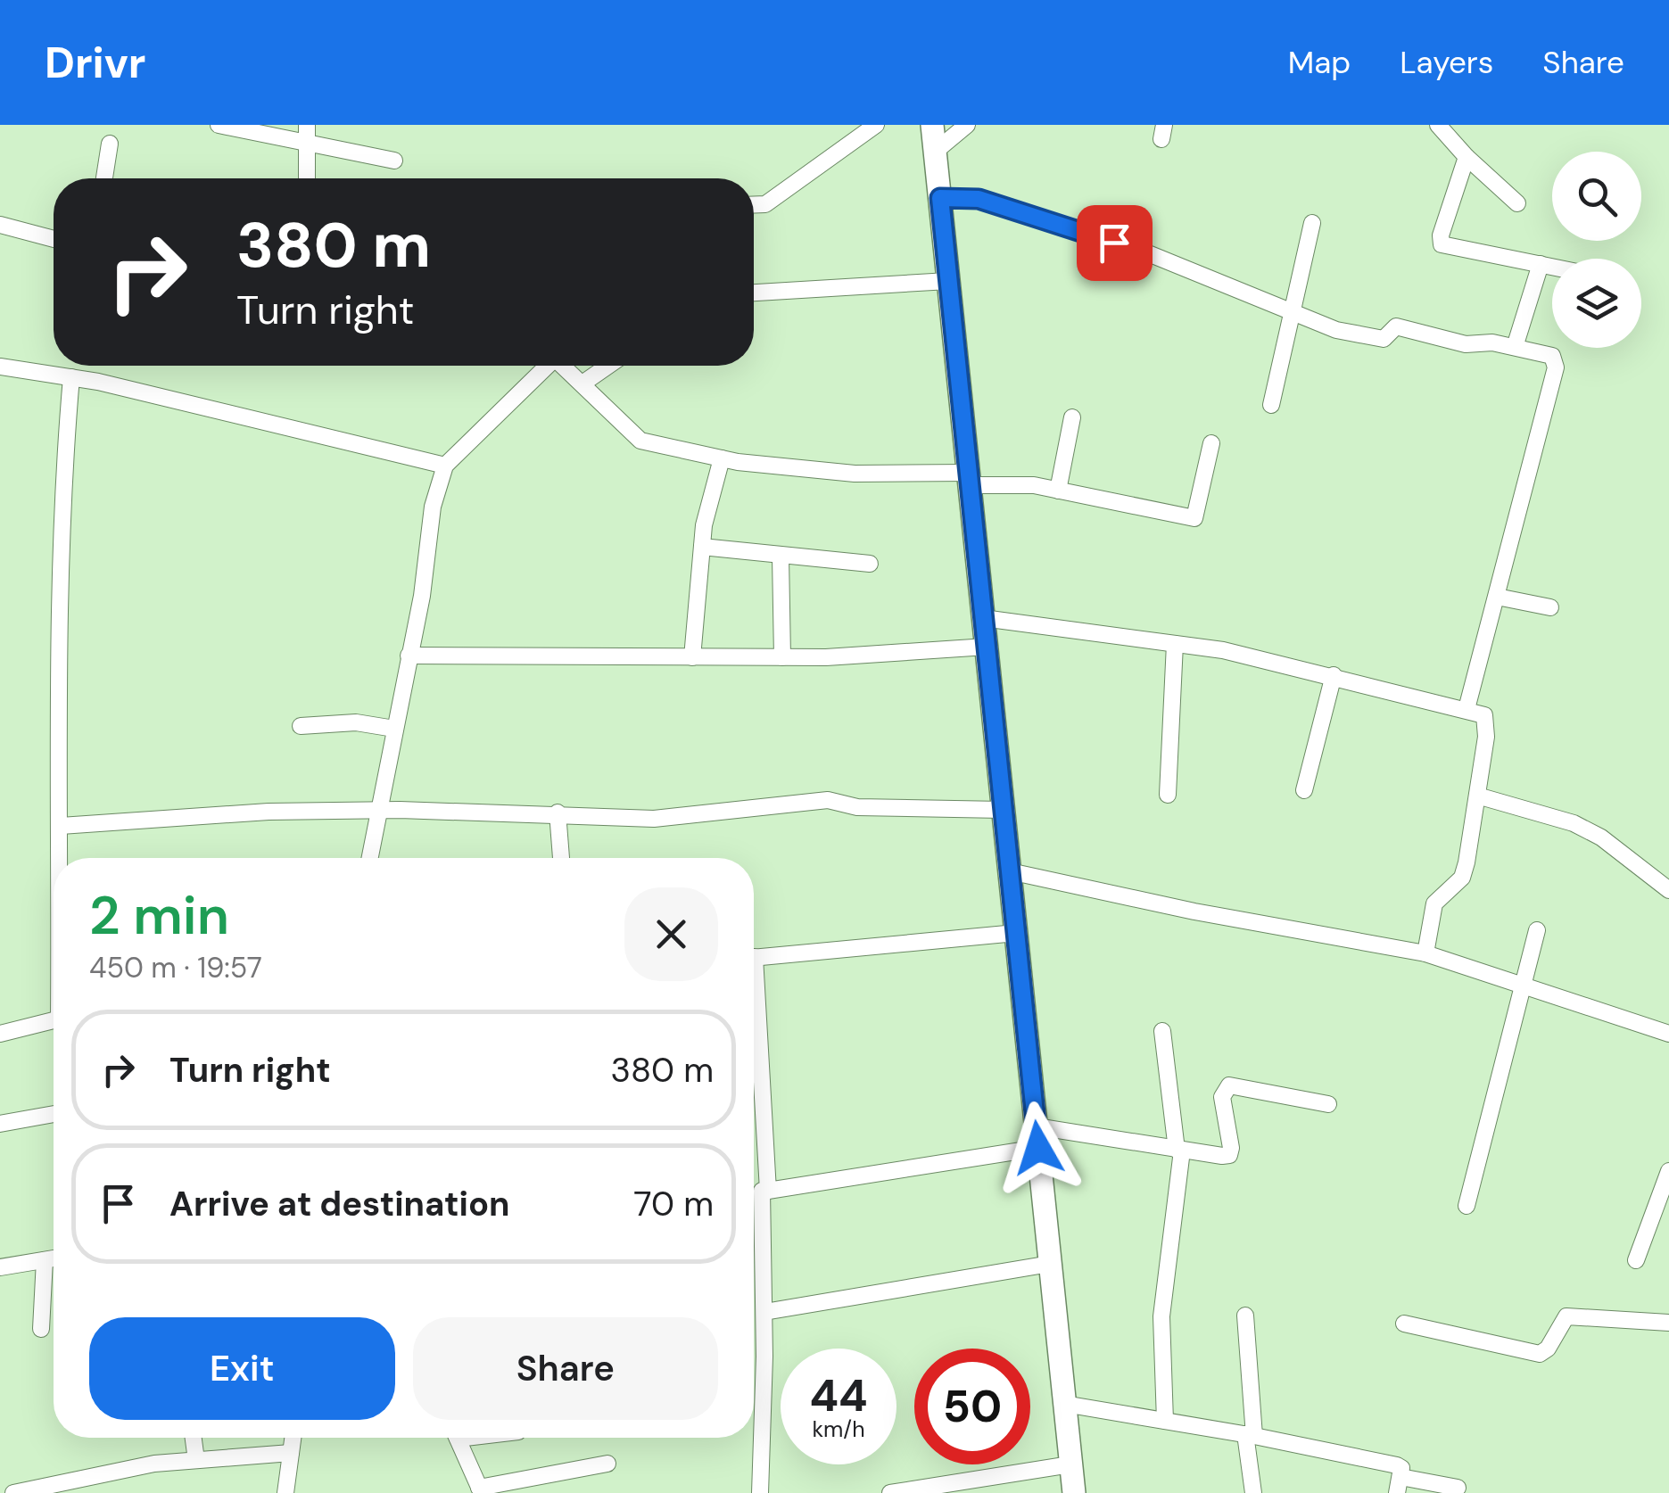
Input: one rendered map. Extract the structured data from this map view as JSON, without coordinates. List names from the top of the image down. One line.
{"page":{"header":"Drivr","nav":["Map","Layers","Share"],"turn":["380 m","Turn right"],"heading":["2 min","450 m · 19:57"],"list":[{"name":"Turn right","value":"380 m"},{"name":"Arrive at destination","value":"70 m"}],"buttons":["Exit","Share"],"speed":"44 km/h","limit":"50"}}
